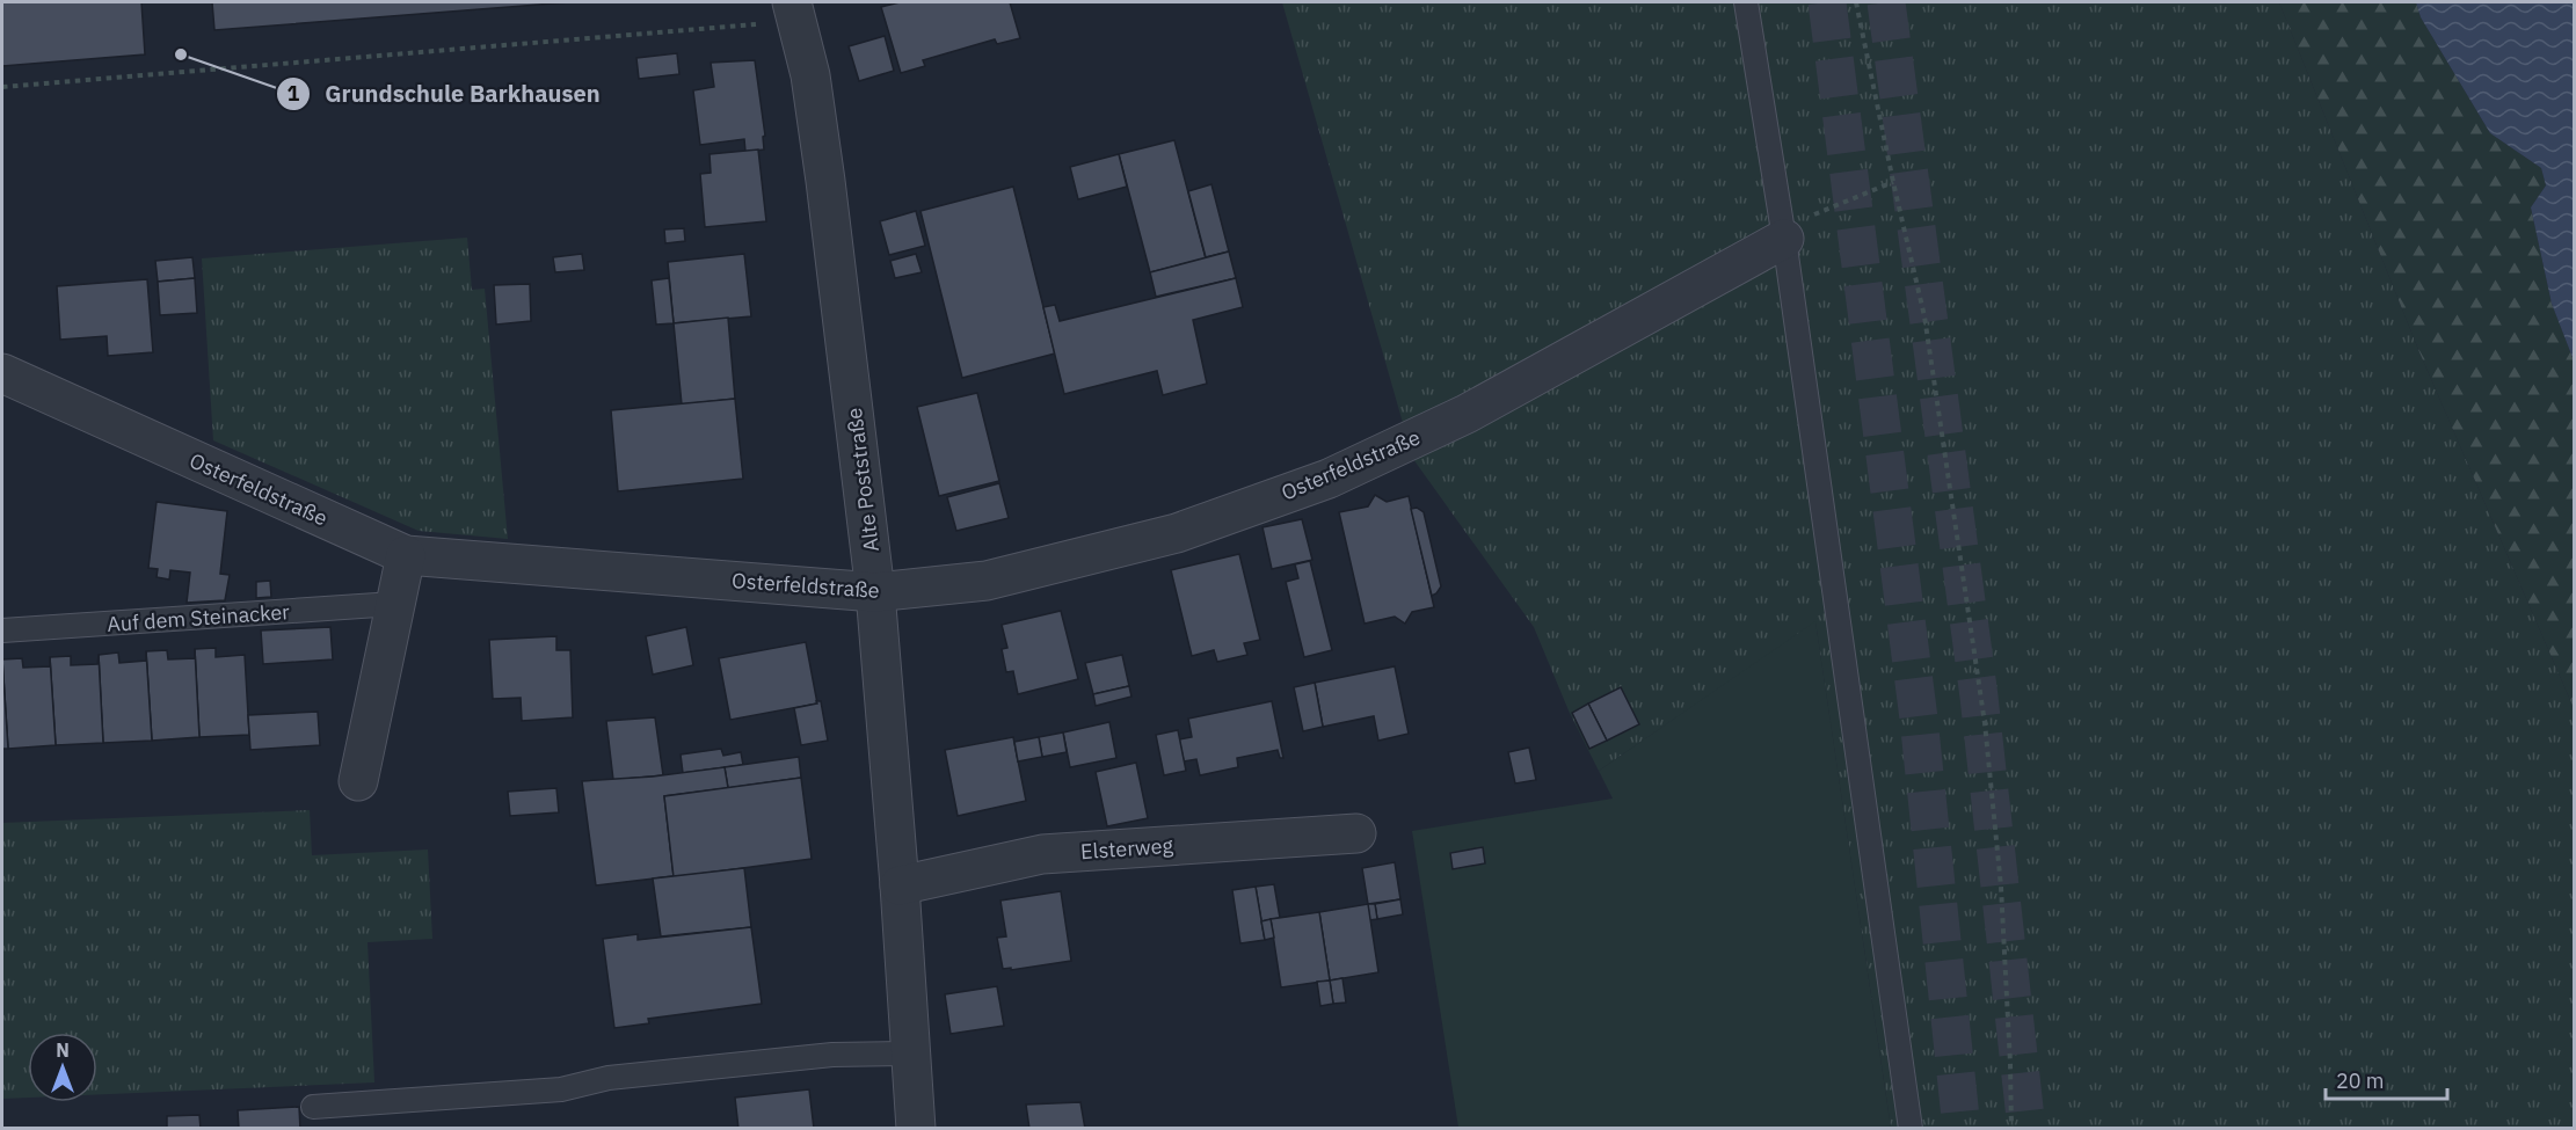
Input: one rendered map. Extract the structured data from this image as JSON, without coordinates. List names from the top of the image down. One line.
{"streets":{"street":["Osterfeldstraße","Alte Poststraße","Elsterweg"],"lane":["Auf dem Steinacker"]},"crossings":[["Osterfeldstraße","Alte Poststraße"],["Alte Poststraße","Elsterweg"]],"places":["Grundschule Barkhausen"],"scale_bar":"20 m","north":"top"}
